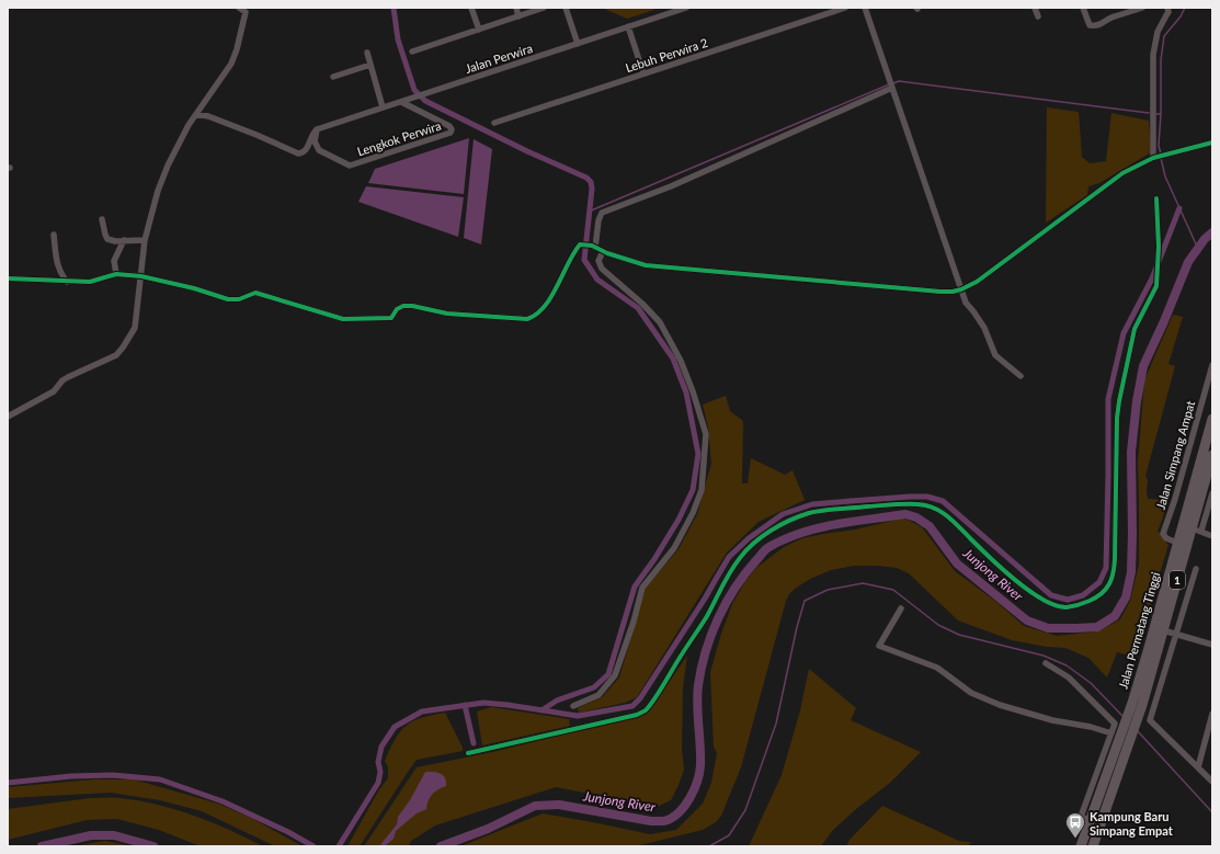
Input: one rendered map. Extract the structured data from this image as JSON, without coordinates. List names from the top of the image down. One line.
{"streets":{"highway":["1","Jalan Permatang Tinggi"],"street":["Lebuh Perwira 2","Jalan Perwira","Lengkok Perwira","Jalan Simpang Ampat"]},"crossings":[["Jalan Perwira","Lengkok Perwira"],["Jalan Simpang Ampat","Jalan Permatang Tinggi"]],"water":["Junjong River"],"places":{"bus stop":["Kampung Baru Simpang Empat"]}}
